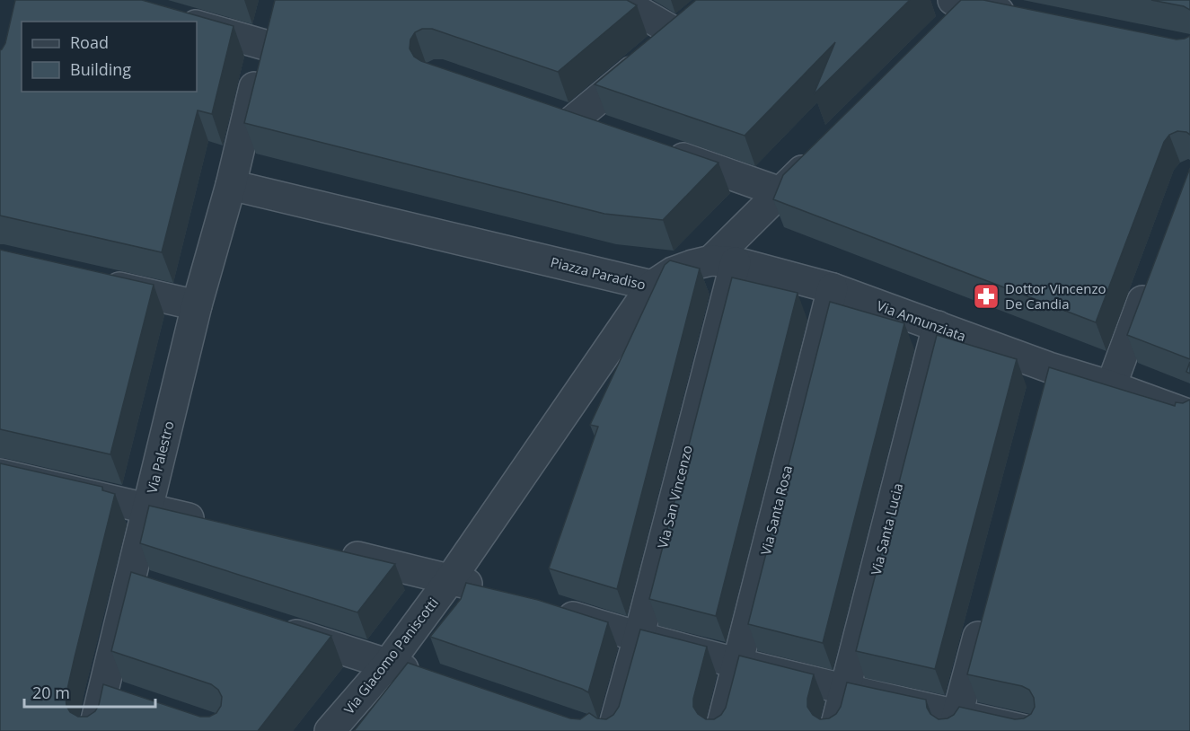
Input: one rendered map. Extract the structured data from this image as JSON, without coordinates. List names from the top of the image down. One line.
{"streets":{"street":["Piazza Paradiso","Via Annunziata","Via Palestro","Via San Vincenzo","Via Santa Rosa","Via Santa Lucia","Via Giacomo Paniscotti"]},"crossings":[["Piazza Paradiso","Via Palestro"],["Piazza Paradiso","Via Giacomo Paniscotti"],["Via Annunziata","Via San Vincenzo"],["Via Annunziata","Via Santa Rosa"],["Via Annunziata","Via Santa Lucia"]],"places":{"pharmacy":["Dottor Vincenzo De Candia"]},"legend":["Road","Building"],"scale_bar":"20 m"}
